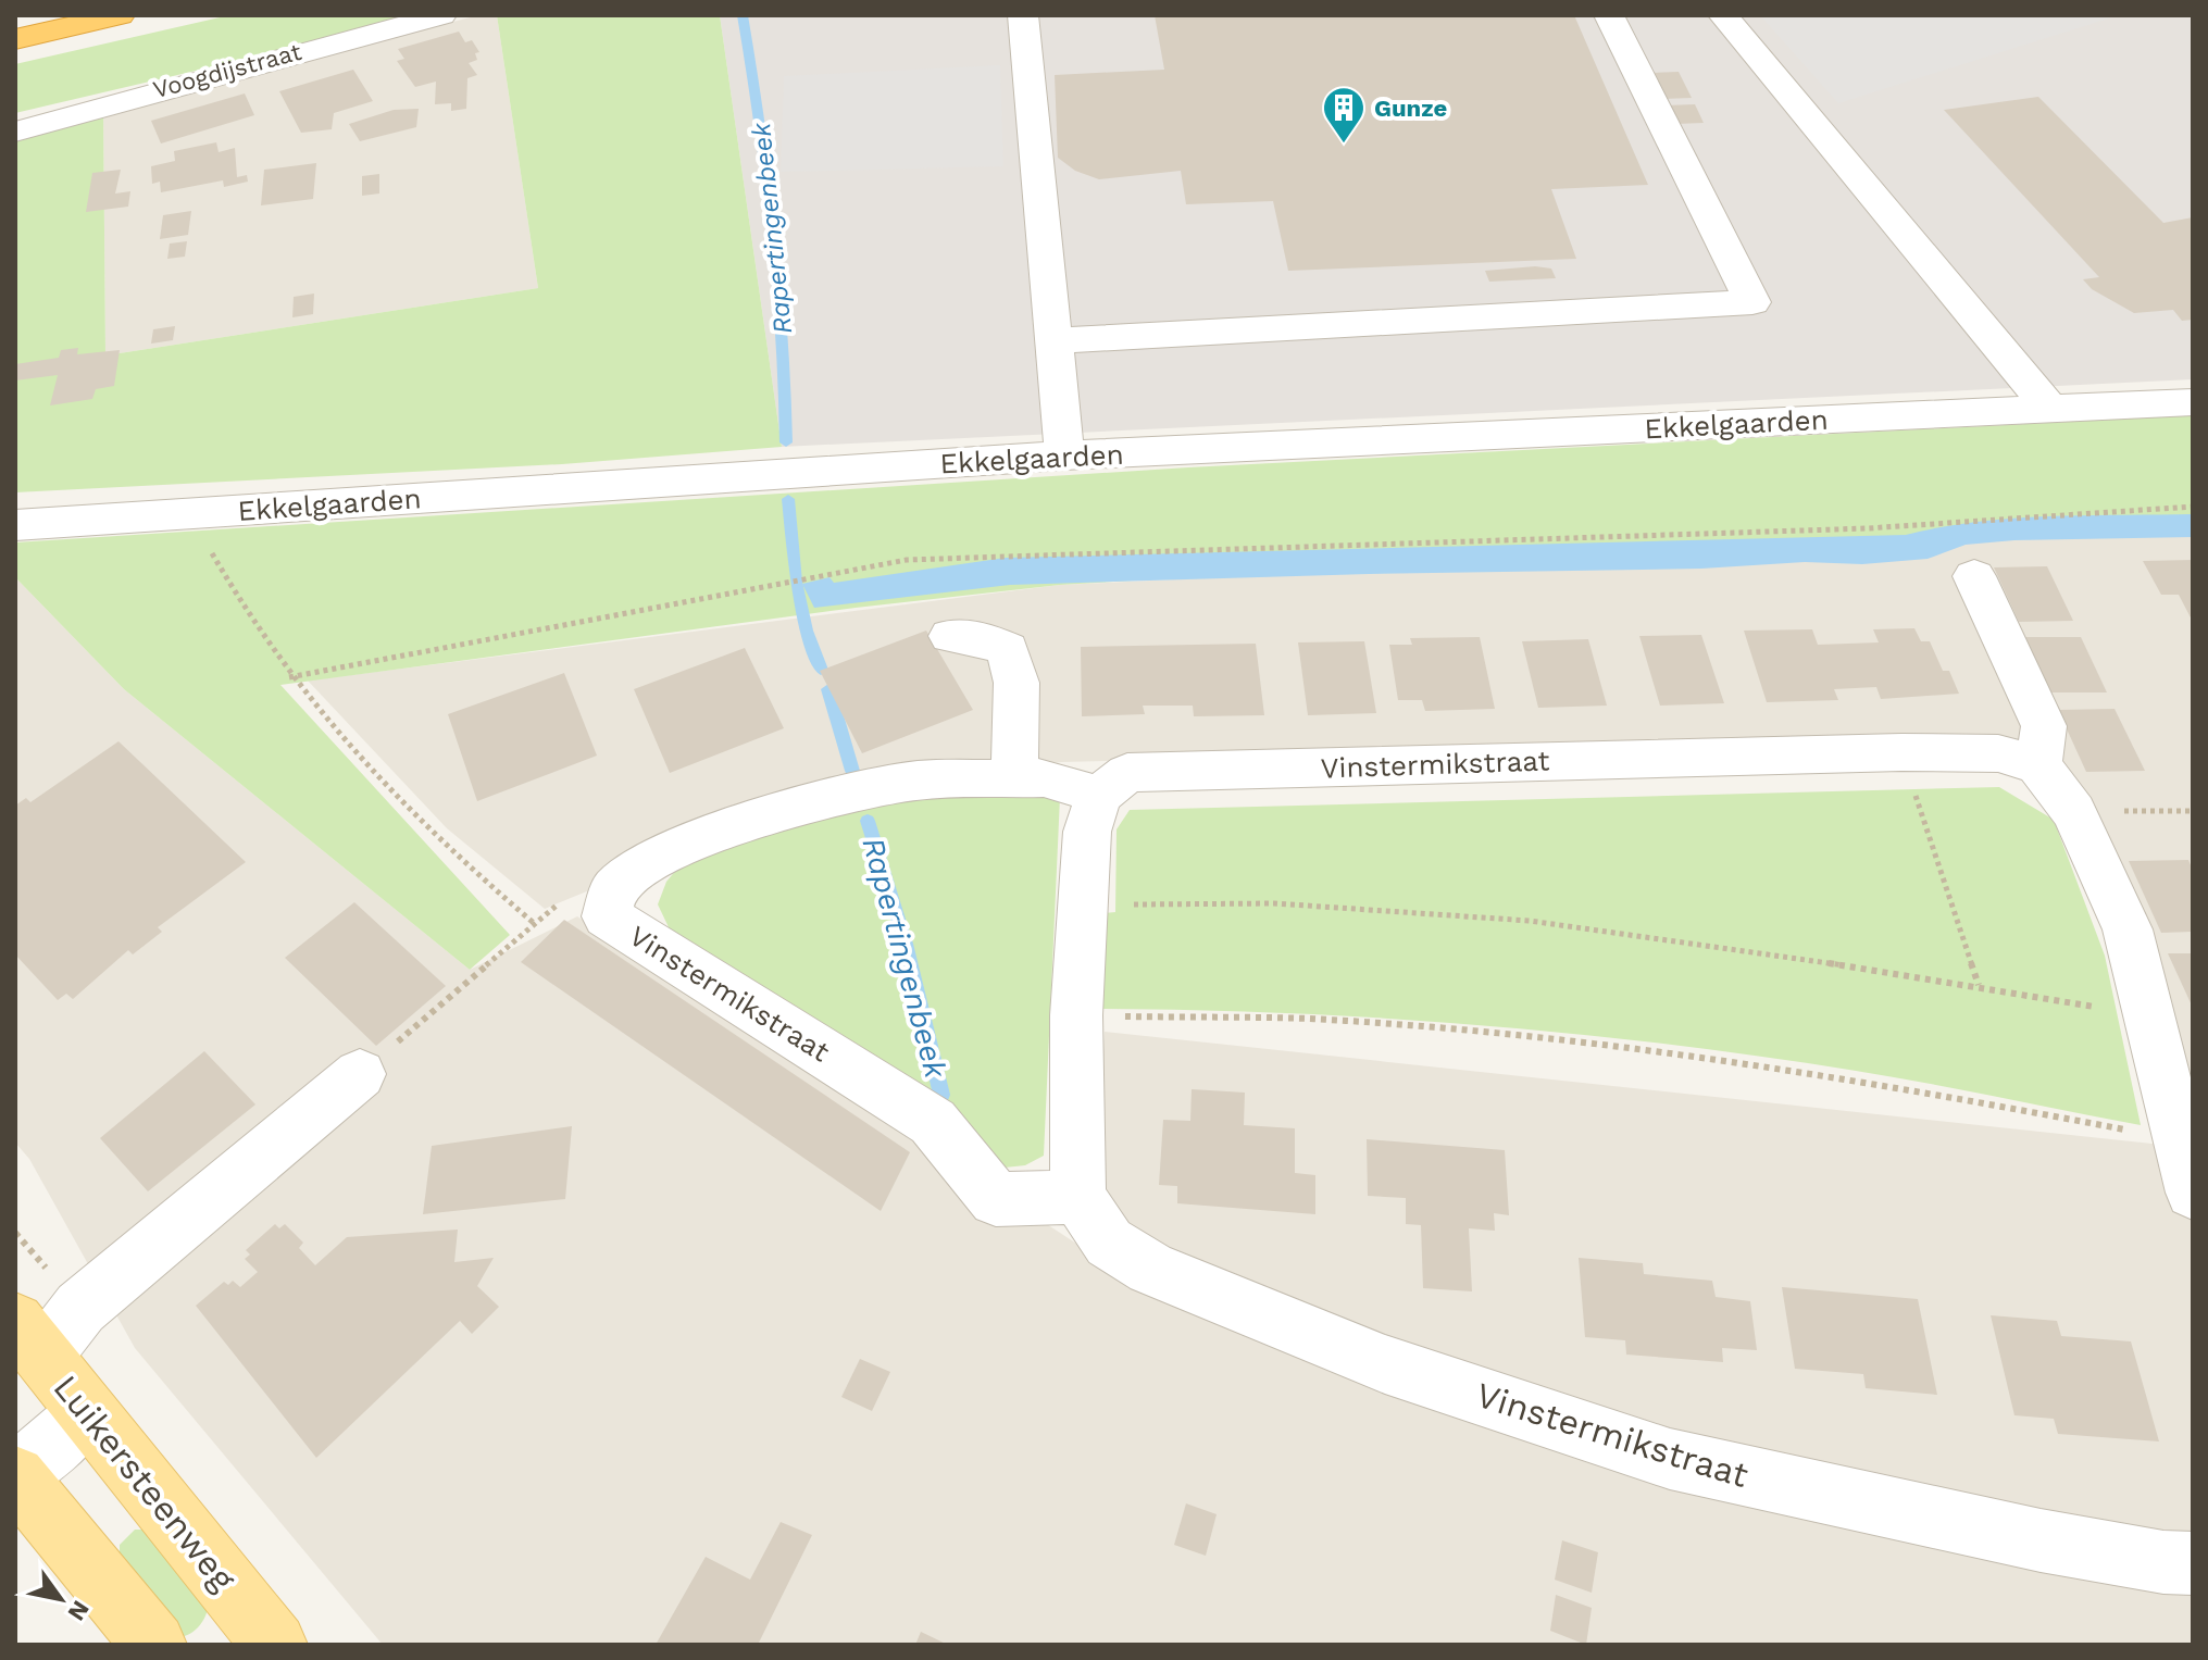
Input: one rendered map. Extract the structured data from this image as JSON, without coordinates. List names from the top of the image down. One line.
{"streets":{"main road":["Luikersteenweg"],"street":["Voogdijstraat","Ekkelgaarden","Vinstermikstraat"]},"water":["Rapertingenbeek"],"places":{"building":["Gunze"]},"north":"bottom right"}
